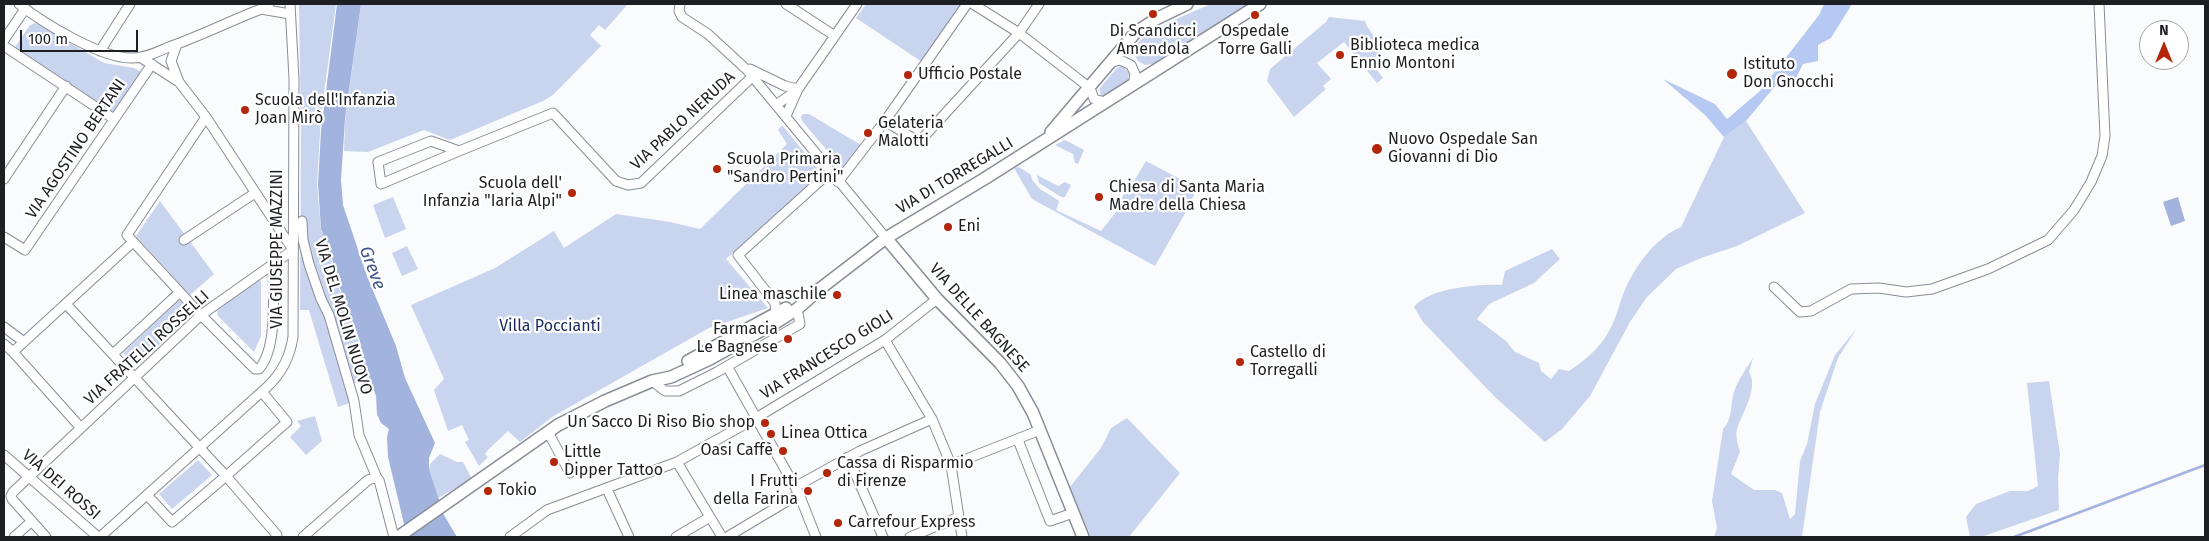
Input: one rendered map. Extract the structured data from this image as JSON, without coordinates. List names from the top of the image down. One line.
{"streets":{"main road":["VIA DI TORREGALLI","VIA DELLE BAGNESE"],"street":["VIA PABLO NERUDA","VIA AGOSTINO BERTANI","VIA GIUSEPPE MAZZINI","VIA DEL MOLIN NUOVO","VIA FRATELLI ROSSELLI","VIA FRANCESCO GIOLI","VIA DEI ROSSI"]},"crossings":[["VIA AGOSTINO BERTANI","VIA DEL MOLIN NUOVO"],["VIA DI TORREGALLI","VIA DELLE BAGNESE"],["VIA GIUSEPPE MAZZINI","VIA DEL MOLIN NUOVO"],["VIA GIUSEPPE MAZZINI","VIA FRATELLI ROSSELLI"],["VIA GIUSEPPE MAZZINI","VIA DEI ROSSI"],["VIA DEL MOLIN NUOVO","VIA FRATELLI ROSSELLI"],["VIA DELLE BAGNESE","VIA FRANCESCO GIOLI"],["VIA FRATELLI ROSSELLI","VIA DEI ROSSI"]],"water":["Greve"],"parks":["Villa Poccianti"],"places":["Di Scandicci Amendola","Ospedale Torre Galli","Biblioteca medica Ennio Montoni","Istituto Don Gnocchi","Ufficio Postale","Scuola dell'Infanzia Joan Mirò","Gelateria Malotti","Nuovo Ospedale San Giovanni di Dio","Scuola Primaria \"Sandro Pertini\"","Scuola dell' Infanzia \"Iaria Alpi\"","Chiesa di Santa Maria Madre della Chiesa","Eni","Linea maschile","Farmacia Le Bagnese","Castello di Torregalli","Un Sacco Di Riso Bio shop","Linea Ottica","Oasi Caffè","Little Dipper Tattoo","Cassa di Risparmio di Firenze","Tokio","I Frutti della Farina","Carrefour Express"],"scale_bar":"100 m","north":"top"}
